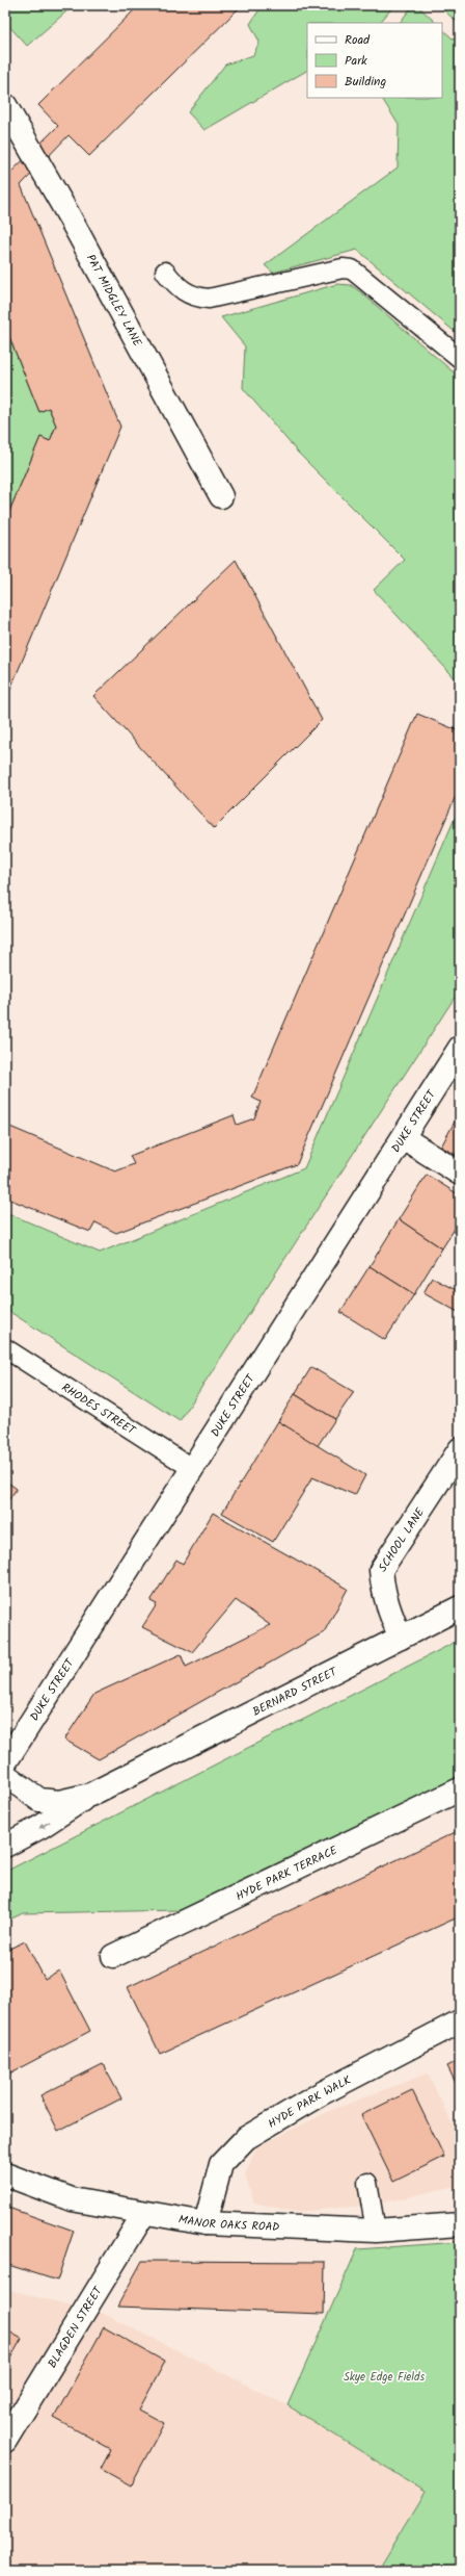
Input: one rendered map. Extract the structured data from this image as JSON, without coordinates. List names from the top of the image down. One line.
{"streets":{"street":["PAT MIDGLEY LANE","DUKE STREET","SCHOOL LANE","BERNARD STREET","HYDE PARK TERRACE","HYDE PARK WALK","MANOR OAKS ROAD","BLAGDEN STREET"],"lane":["RHODES STREET"]},"crossings":[["DUKE STREET","RHODES STREET"],["SCHOOL LANE","BERNARD STREET"],["HYDE PARK WALK","MANOR OAKS ROAD"],["MANOR OAKS ROAD","BLAGDEN STREET"]],"parks":["Skye Edge Fields"],"legend":["Road","Park","Building"]}
